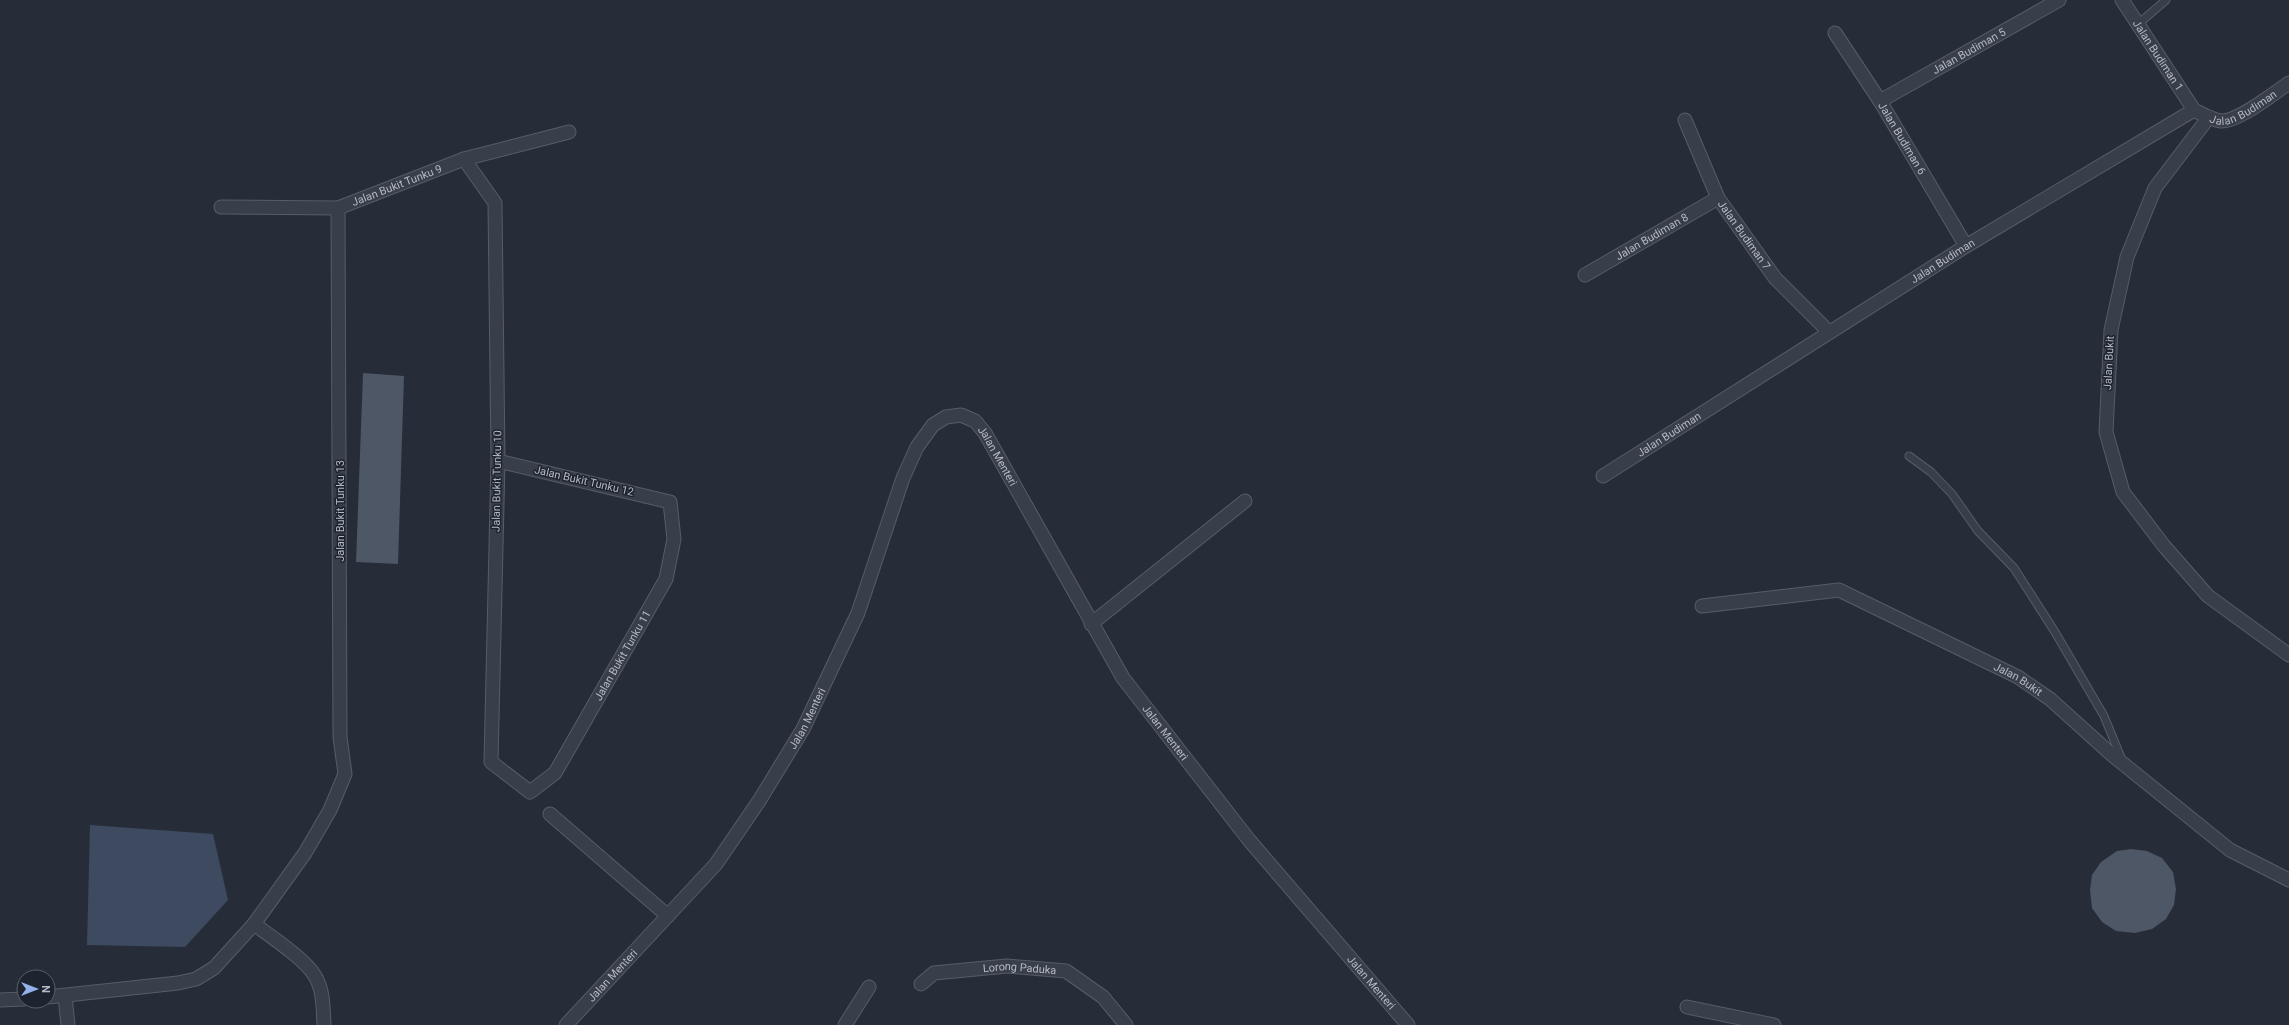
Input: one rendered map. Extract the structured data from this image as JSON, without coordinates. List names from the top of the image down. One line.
{"streets":{"street":["Jalan Budiman 5","Jalan Budiman 1","Jalan Budiman","Jalan Budiman 6","Jalan Bukit Tunku 9","Jalan Budiman 7","Jalan Budiman 8","Jalan Bukit","Jalan Menteri","Jalan Bukit Tunku 10","Jalan Bukit Tunku 12","Jalan Bukit Tunku 13","Jalan Bukit Tunku 11","Lorong Paduka"]},"crossings":[["Jalan Budiman 5","Jalan Budiman 6"],["Jalan Budiman 1","Jalan Budiman"],["Jalan Budiman","Jalan Budiman 6"],["Jalan Budiman","Jalan Budiman 7"],["Jalan Budiman","Jalan Bukit"],["Jalan Bukit Tunku 9","Jalan Bukit Tunku 10"],["Jalan Bukit Tunku 9","Jalan Bukit Tunku 13"],["Jalan Budiman 7","Jalan Budiman 8"],["Jalan Bukit Tunku 10","Jalan Bukit Tunku 12"],["Jalan Bukit Tunku 10","Jalan Bukit Tunku 11"],["Jalan Bukit Tunku 12","Jalan Bukit Tunku 11"]],"north":"right"}
